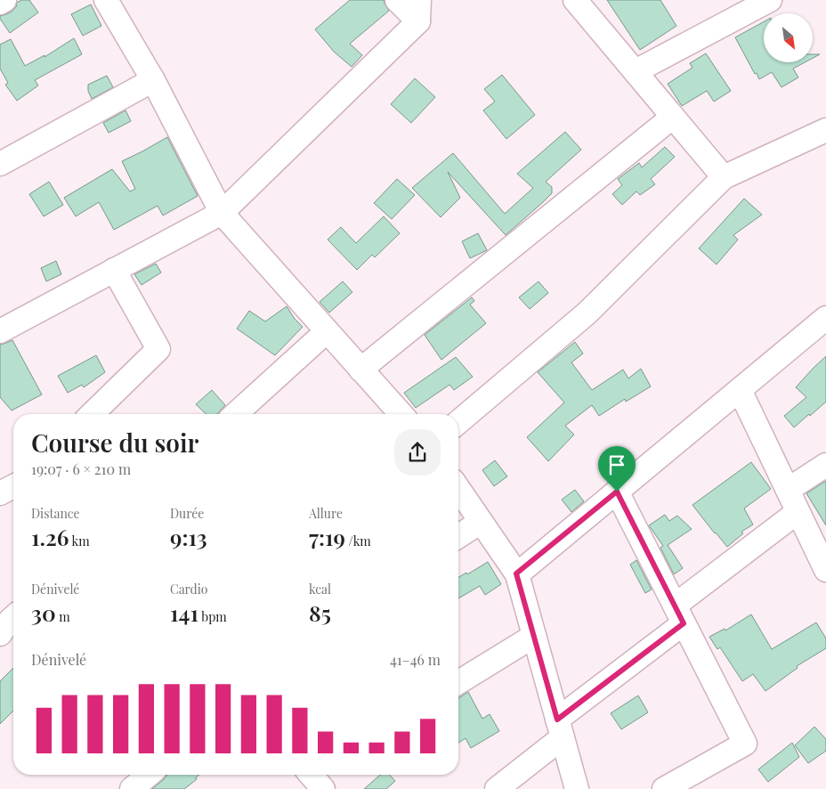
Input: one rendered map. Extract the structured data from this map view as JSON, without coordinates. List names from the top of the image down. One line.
{"north":"bottom right","page":{"heading":["Course du soir","19:07 · 6 × 210 m"],"stats":[["Distance","1.26 km"],["Durée","9:13"],["Allure","7:19 /km"],["Dénivelé","30 m"],["Cardio","141 bpm"],["kcal","85"]],"chart":["Dénivelé","41–46 m"]}}
